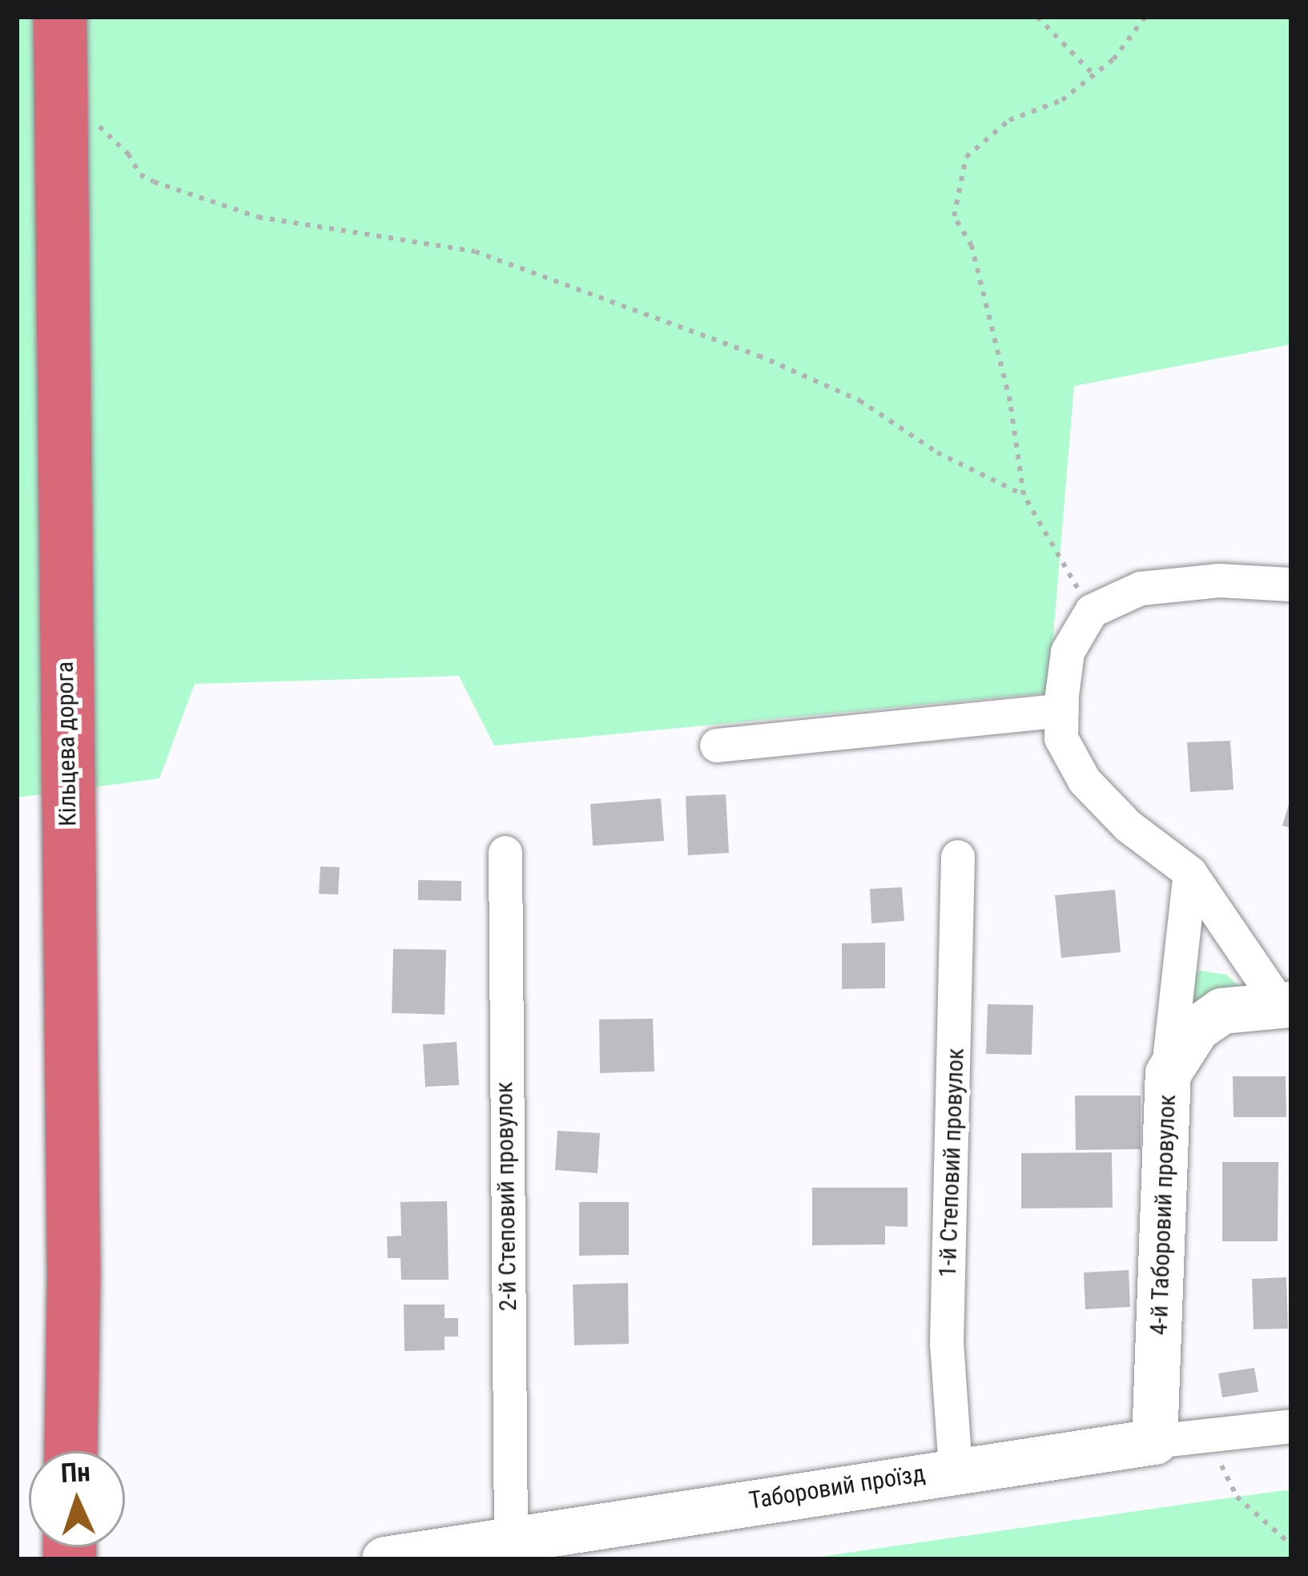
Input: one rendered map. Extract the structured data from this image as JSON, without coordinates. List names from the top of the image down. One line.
{"streets":{"highway":["Кільцева дорога"],"street":["1-й Степовий провулок","2-й Степовий провулок","4-й Таборовий провулок","Таборовий проїзд"]},"crossings":[["1-й Степовий провулок","Таборовий проїзд"],["2-й Степовий провулок","Таборовий проїзд"],["4-й Таборовий провулок","Таборовий проїзд"]],"north":"top"}
